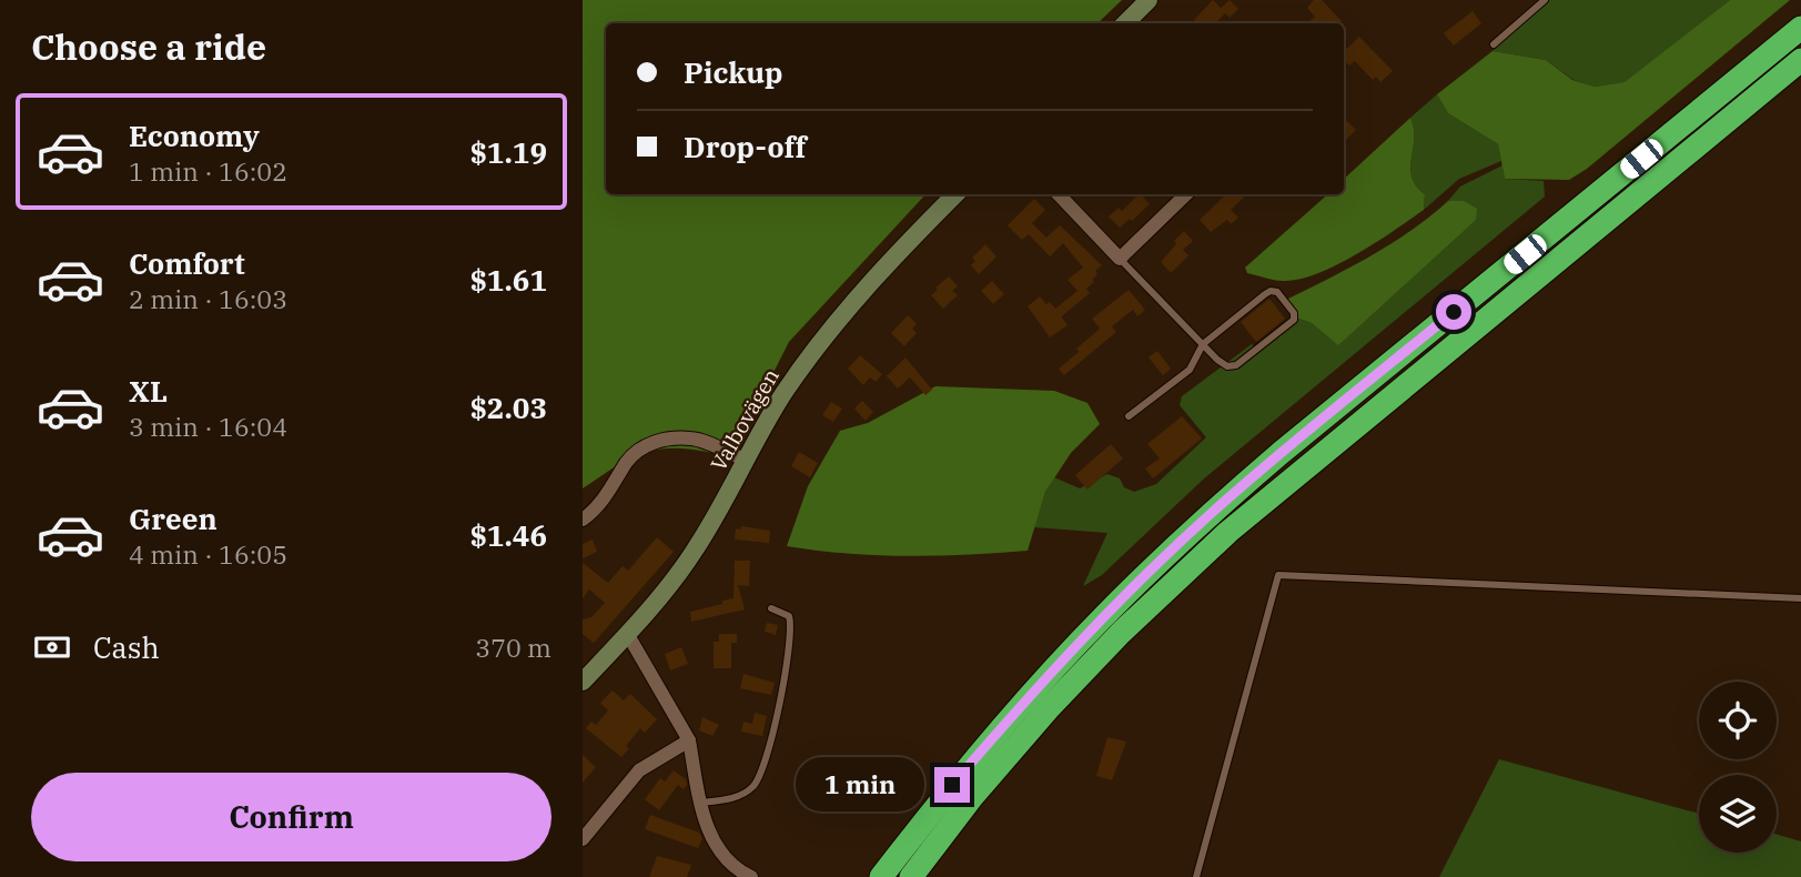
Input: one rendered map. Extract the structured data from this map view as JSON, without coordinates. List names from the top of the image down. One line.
{"streets":{"main road":["Valbovägen"]},"page":{"heading":"Choose a ride","banner":["Pickup","Drop-off"],"list":[{"name":"Economy","note":"1 min · 16:02","value":"$1.19"},{"name":"Comfort","note":"2 min · 16:03","value":"$1.61"},{"name":"XL","note":"3 min · 16:04","value":"$2.03"},{"name":"Green","note":"4 min · 16:05","value":"$1.46"}],"pay":["Cash","370 m"],"buttons":"Confirm","bubble":"1 min"}}
